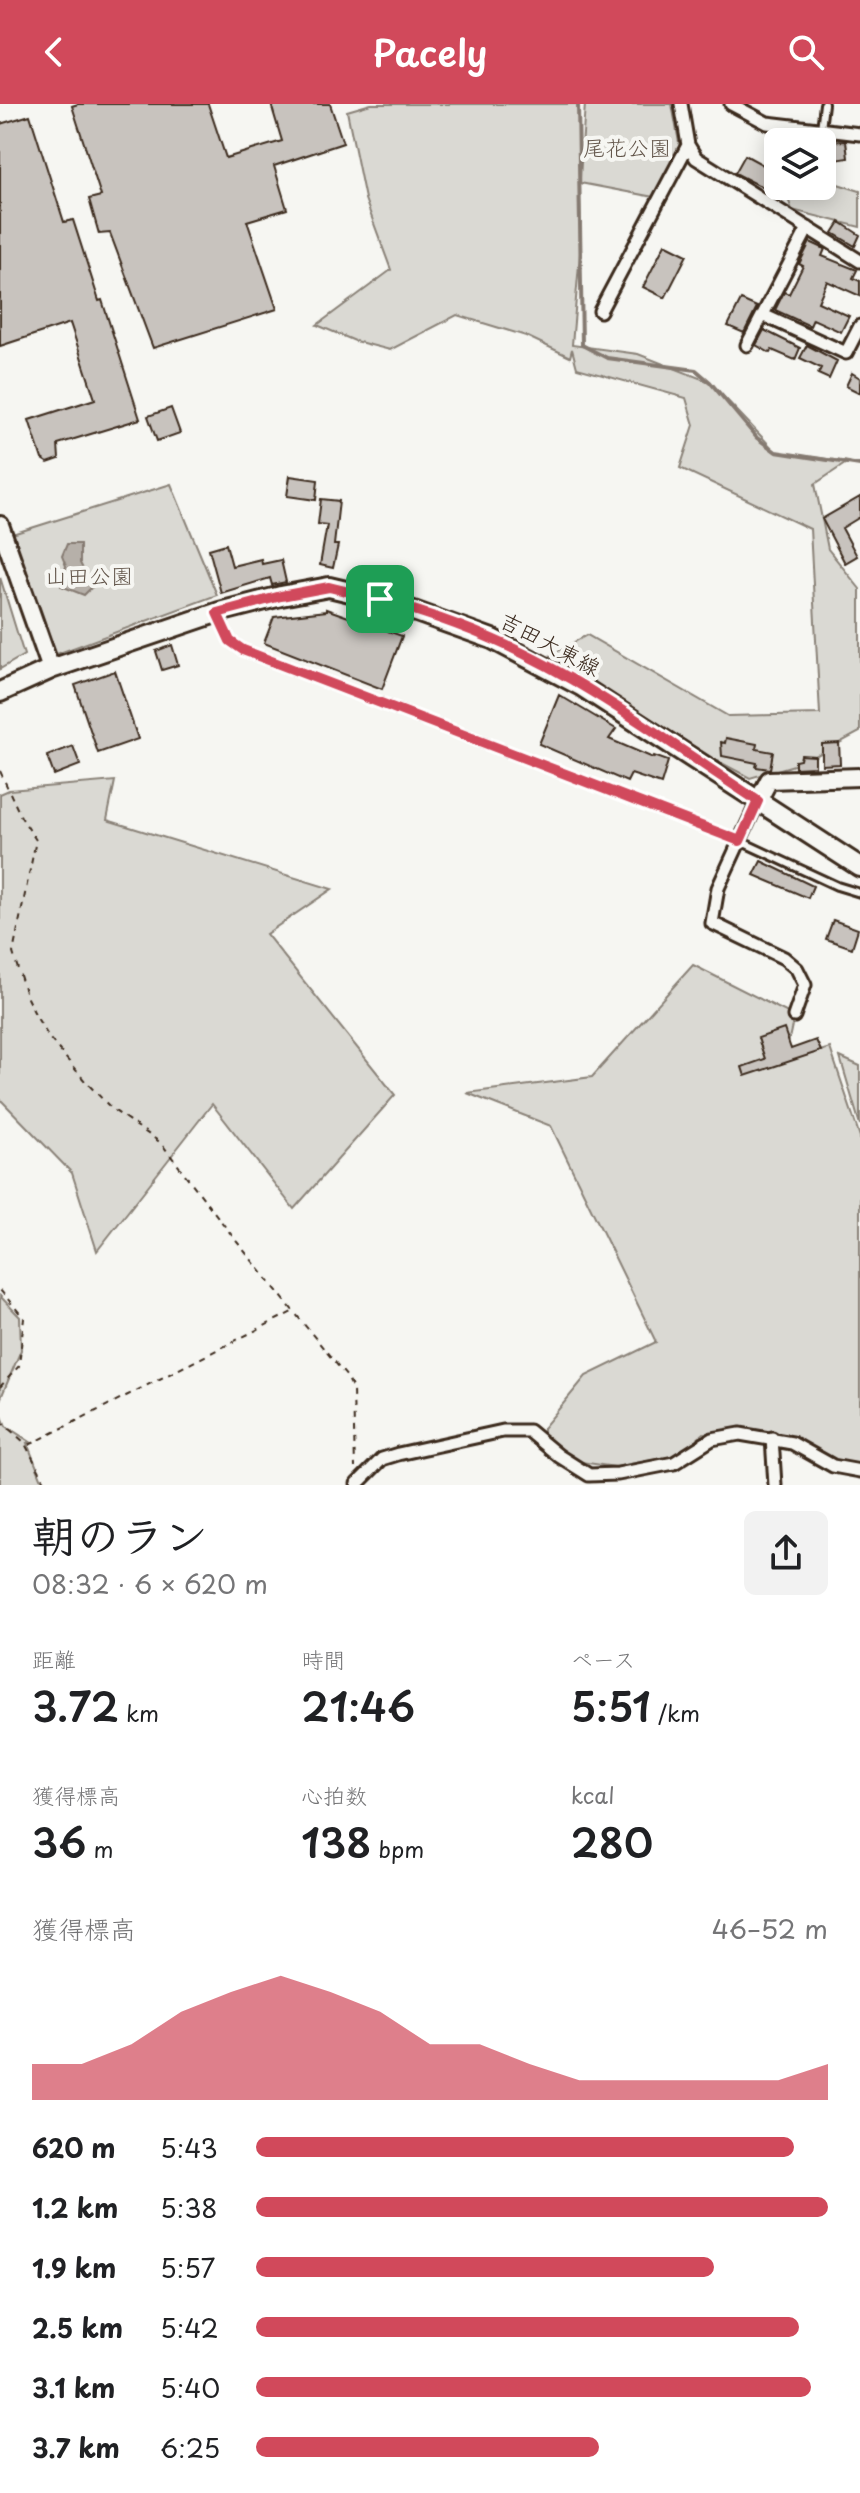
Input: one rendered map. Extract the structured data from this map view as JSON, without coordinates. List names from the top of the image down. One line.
{"streets":{"main road":["吉田大東線"]},"parks":["尾花公園","山田公園"],"page":{"header":"Pacely","heading":["朝のラン","08:32 · 6 × 620 m"],"stats":[["距離","3.72 km"],["時間","21:46"],["ペース","5:51 /km"],["獲得標高","36 m"],["心拍数","138 bpm"],["kcal","280"]],"chart":["獲得標高","46–52 m"],"list":[{"name":"620 m","note":"5:43"},{"name":"1.2 km","note":"5:38"},{"name":"1.9 km","note":"5:57"},{"name":"2.5 km","note":"5:42"},{"name":"3.1 km","note":"5:40"},{"name":"3.7 km","note":"6:25"}]}}
